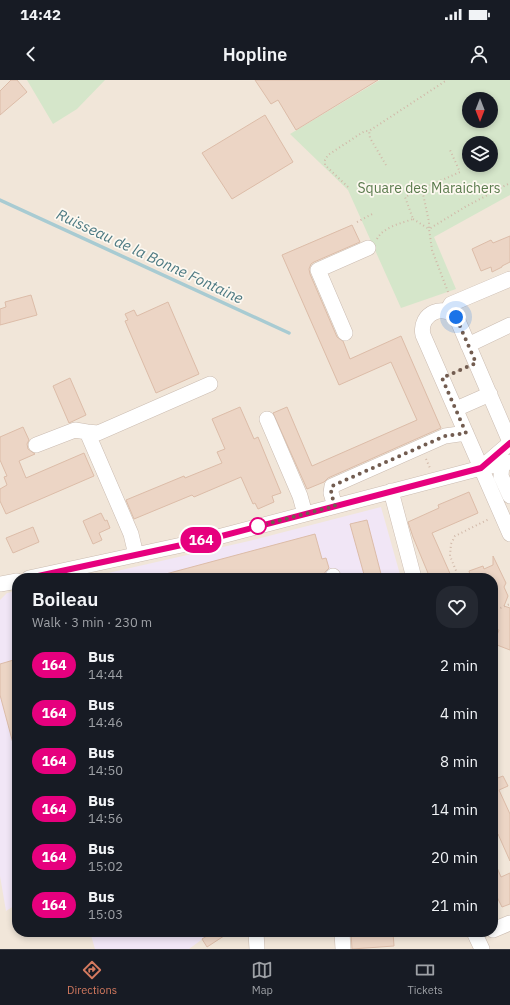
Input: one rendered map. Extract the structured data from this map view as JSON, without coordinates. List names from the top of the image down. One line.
{"water":["Ruisseau de la Bonne Fontaine"],"parks":["Square des Maraichers"],"lines":["bus line 164"],"north":"bottom","page":{"status":"14:42","header":"Hopline","on_map":"164","heading":["Boileau","Walk · 3 min · 230 m"],"list":[{"mark":"164","name":"Bus","note":"14:44","value":"2 min"},{"mark":"164","name":"Bus","note":"14:46","value":"4 min"},{"mark":"164","name":"Bus","note":"14:50","value":"8 min"},{"mark":"164","name":"Bus","note":"14:56","value":"14 min"},{"mark":"164","name":"Bus","note":"15:02","value":"20 min"},{"mark":"164","name":"Bus","note":"15:03","value":"21 min"}],"tabs":["Directions","Map","Tickets"]}}
